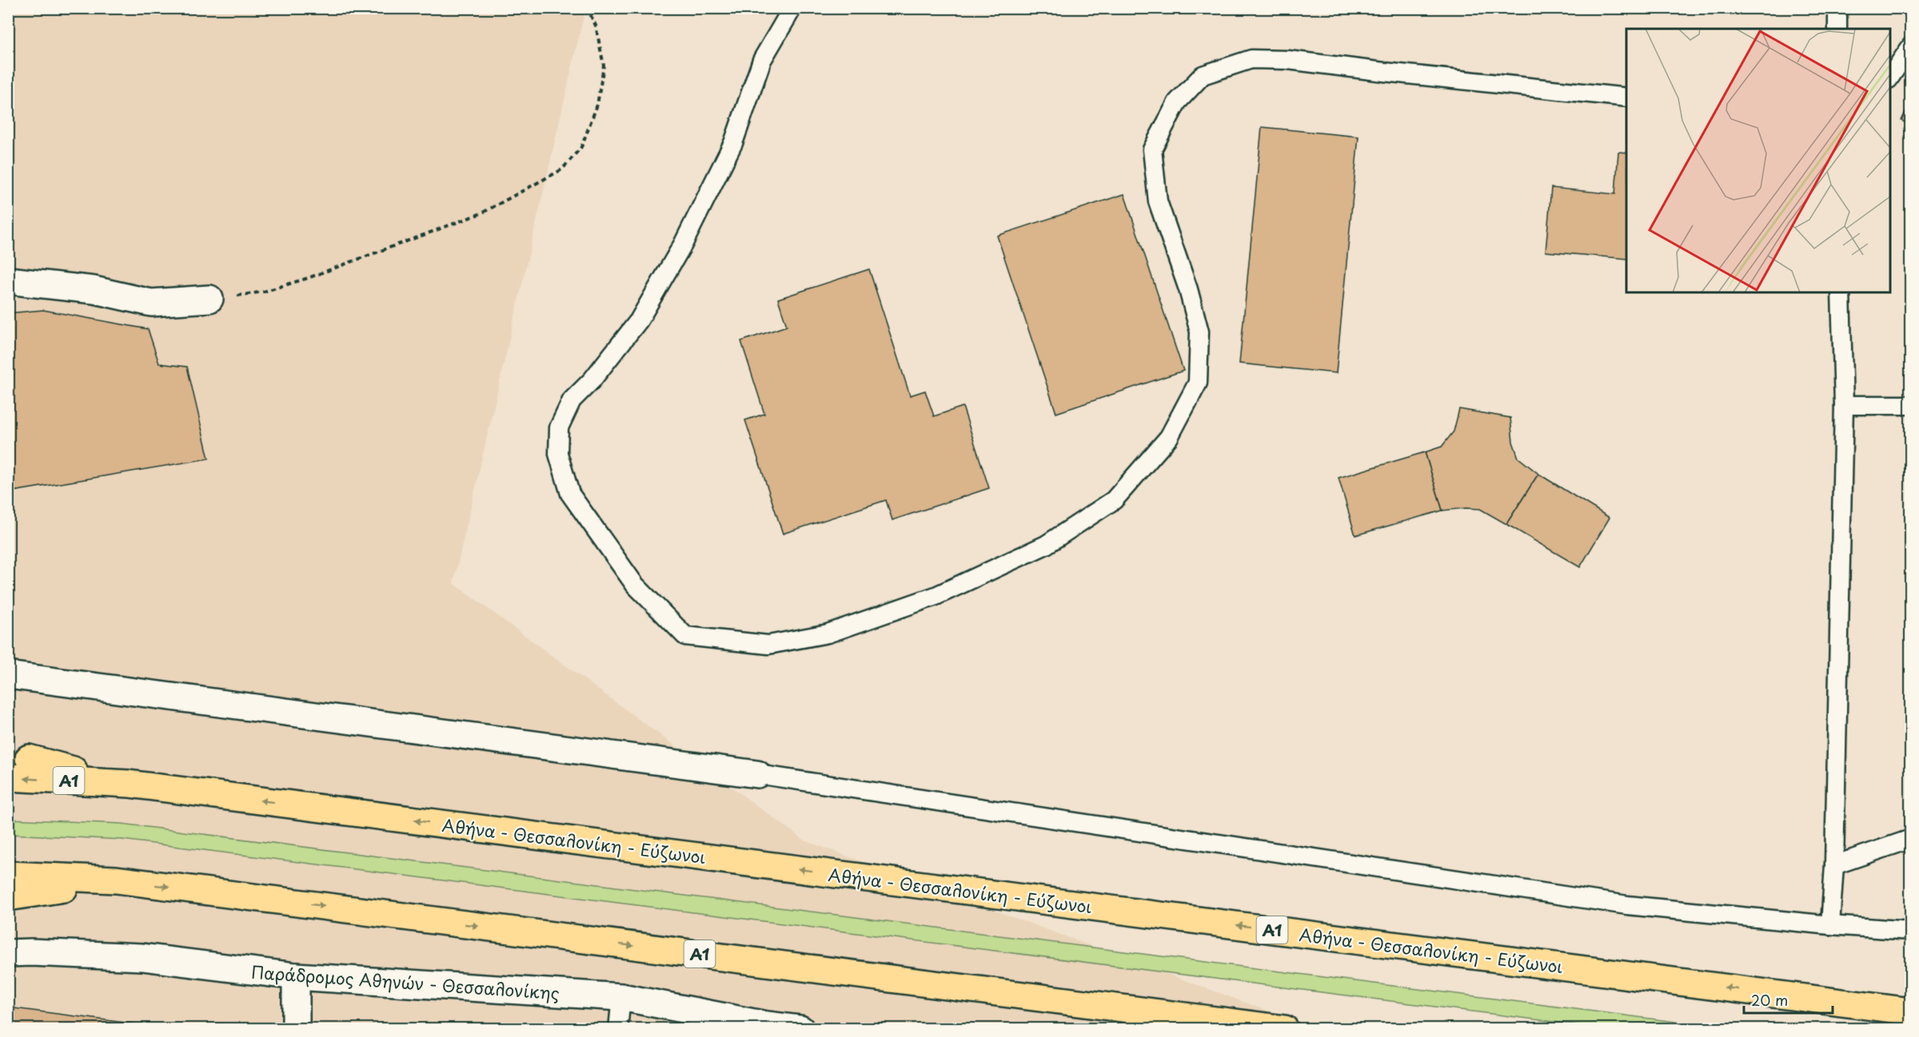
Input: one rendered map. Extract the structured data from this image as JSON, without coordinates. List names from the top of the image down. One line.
{"streets":{"highway":["Α1","Αθήνα - Θεσσαλονίκη - Εύζωνοι"],"street":["Παράδρομος Αθηνών - Θεσσαλονίκης"]},"scale_bar":"20 m"}
